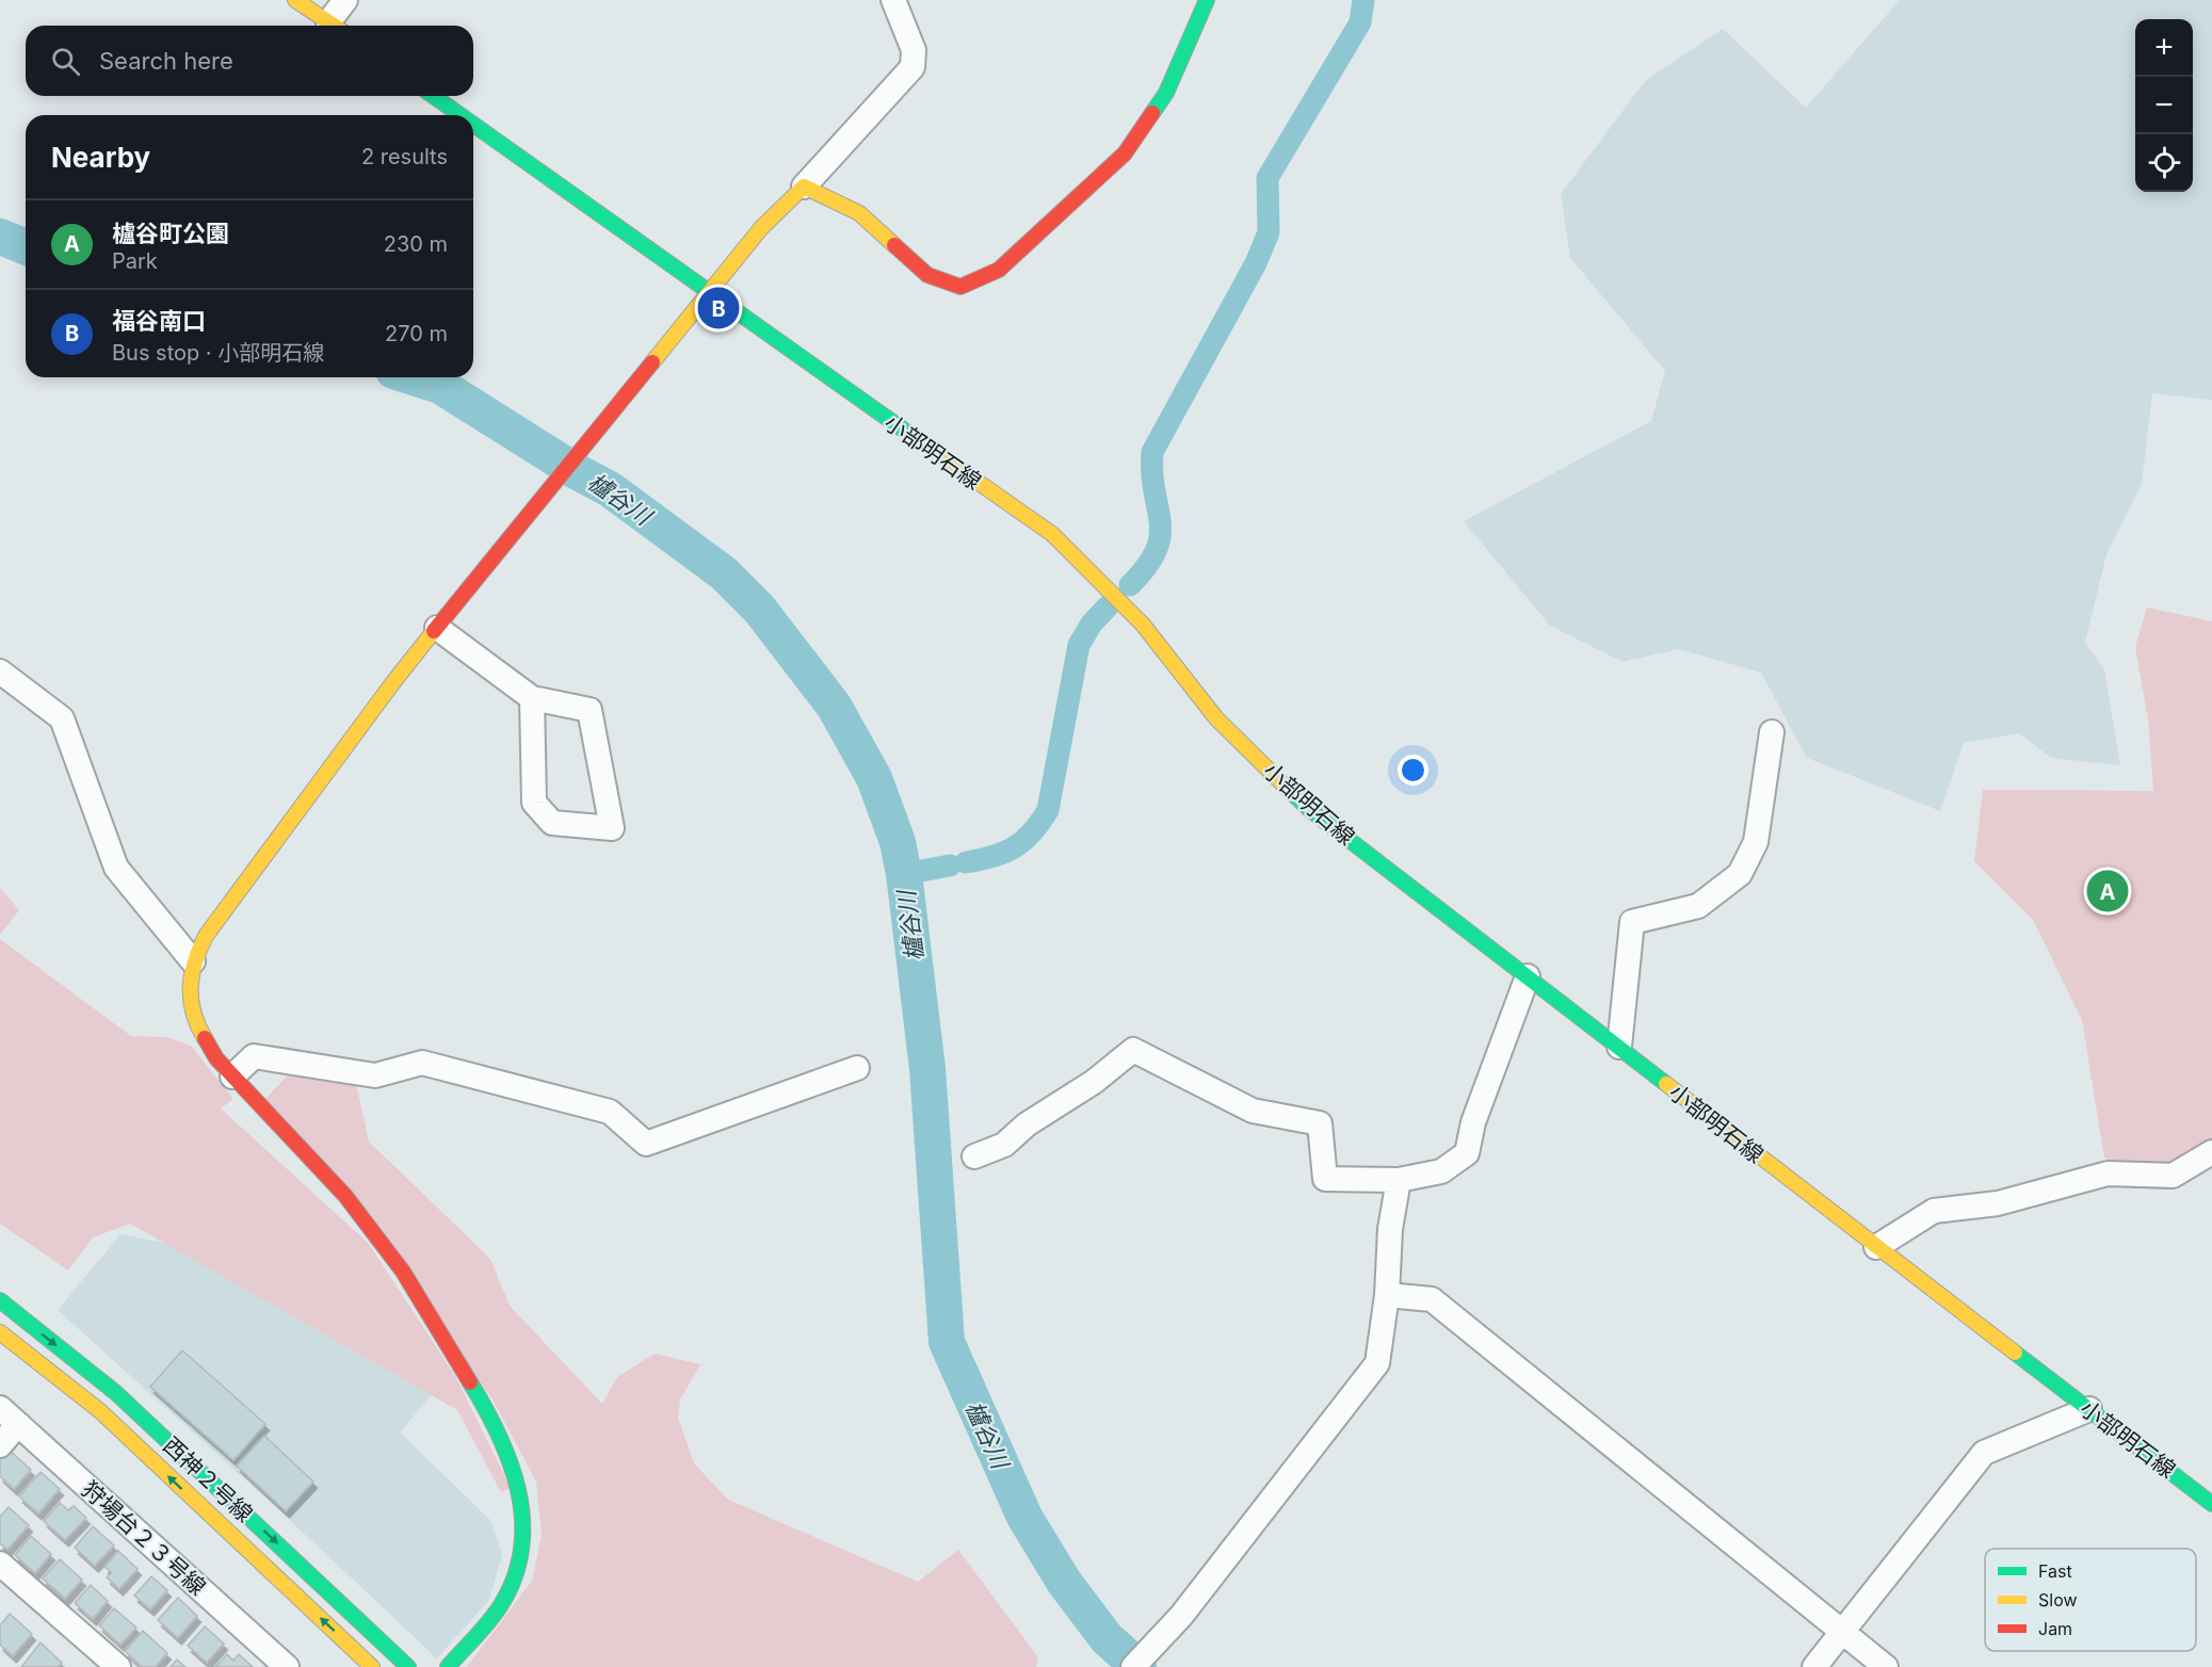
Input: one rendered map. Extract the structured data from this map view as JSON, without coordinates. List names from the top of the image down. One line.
{"streets":{"street":["小部明石線","西神２号線","狩場台２３号線"]},"water":["櫨谷川"],"legend":["Fast","Slow","Jam"],"page":{"map_buttons":["+","−"],"search":"Search here","heading":["Nearby","2 results"],"list":[{"mark":"A","name":"櫨谷町公園","note":"Park","value":"230 m"},{"mark":"B","name":"福谷南口","note":"Bus stop · 小部明石線","value":"270 m"}],"pins":["B","A"]}}
